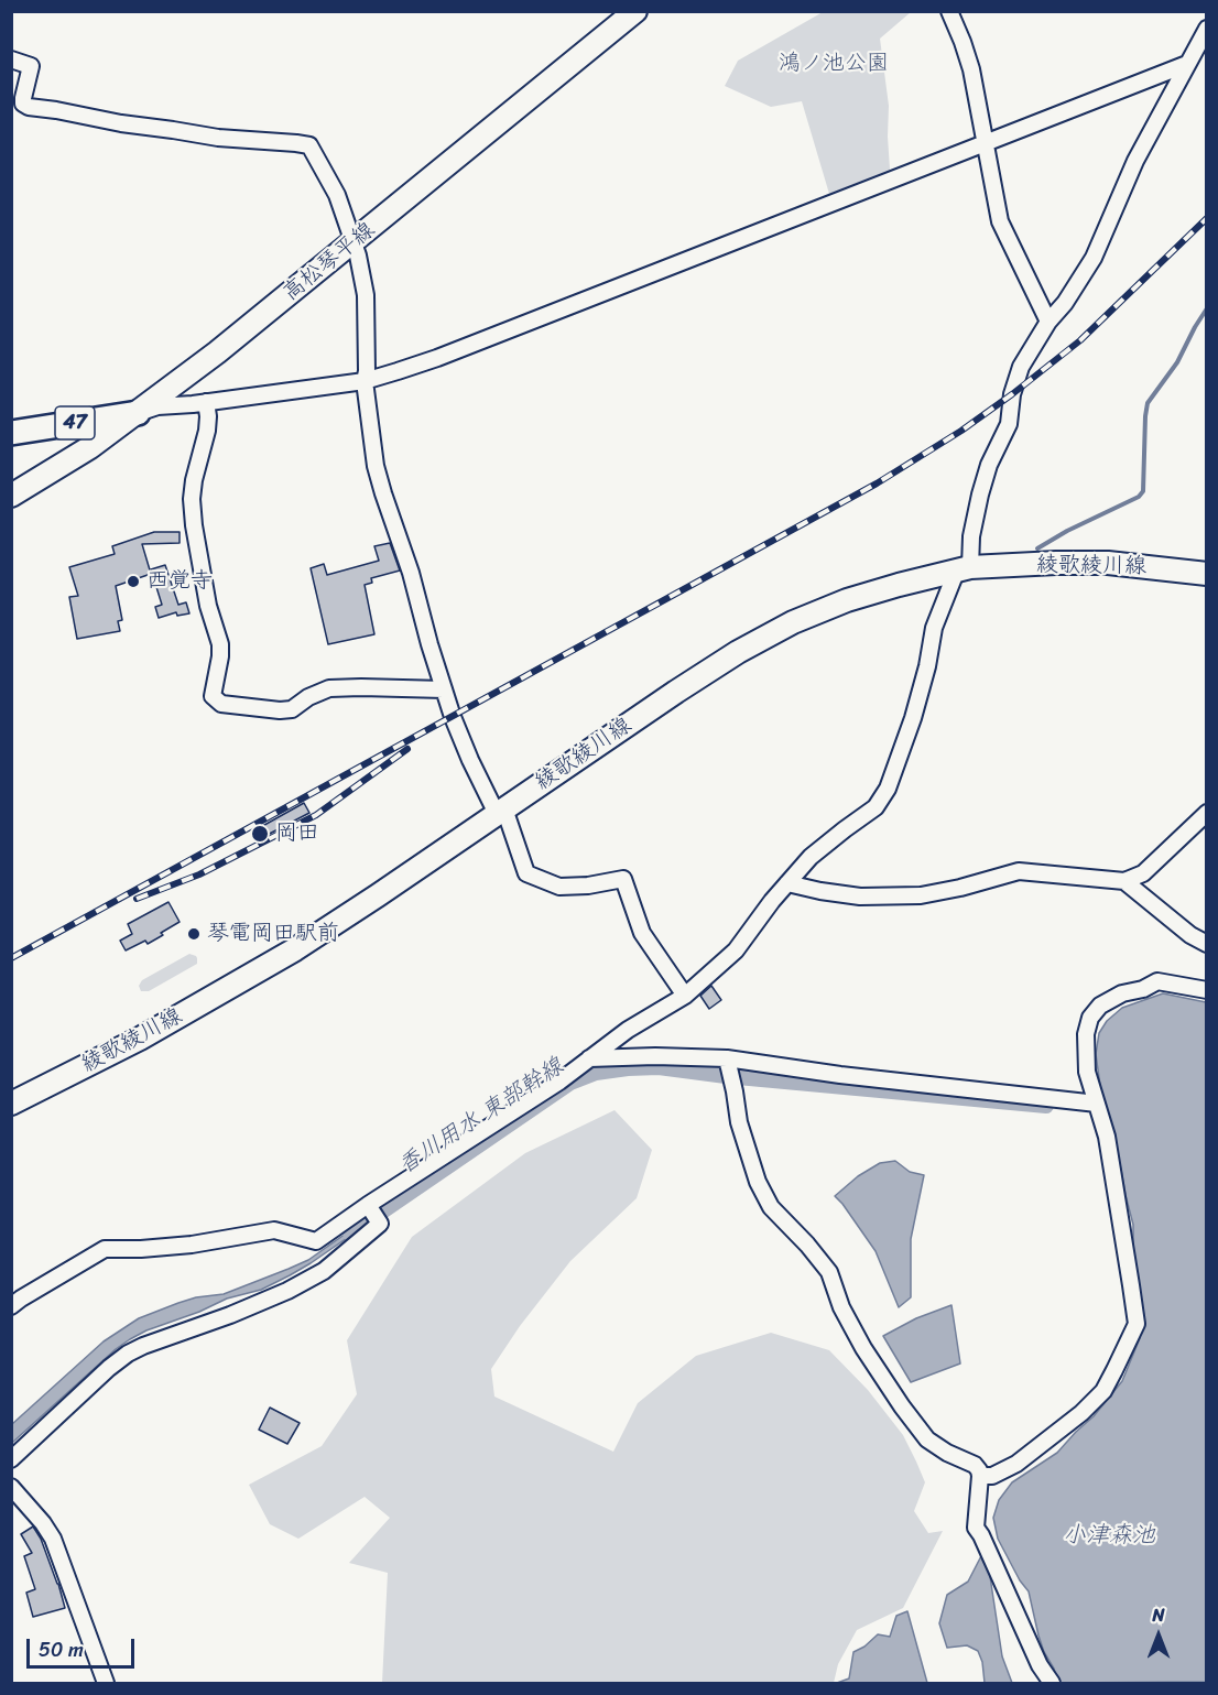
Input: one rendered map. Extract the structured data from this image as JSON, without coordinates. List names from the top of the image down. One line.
{"streets":{"main road":["高松琴平線","47","綾歌綾川線"]},"crossings":[["高松琴平線","47"]],"water":["香川用水 東部幹線","小津森池"],"parks":["鴻ノ池公園"],"places":["西覚寺","岡田","琴電岡田駅前"],"scale_bar":"50 m","north":"top"}
